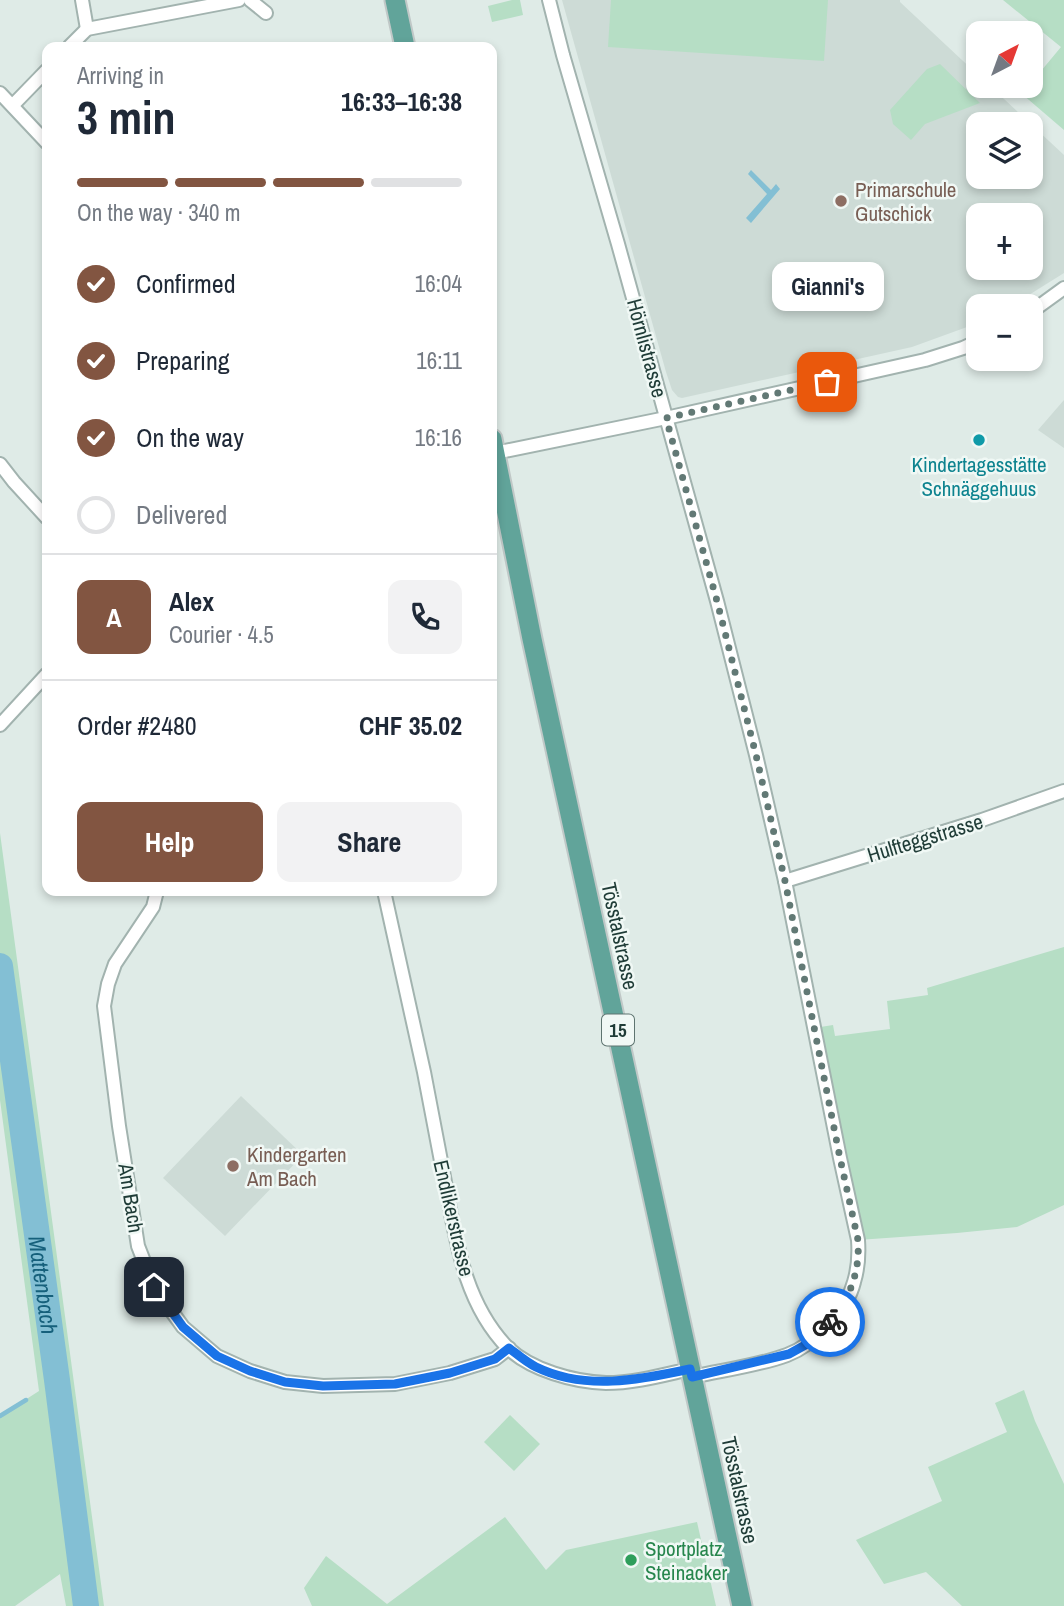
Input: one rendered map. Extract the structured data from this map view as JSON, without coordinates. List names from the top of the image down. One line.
{"streets":{"main road":["Tösstalstrasse","15"],"street":["Hörnlistrasse","Hulfteggstrasse","Am Bach","Endlikerstrasse"]},"crossings":[["Hörnlistrasse","Hulfteggstrasse"],["Hörnlistrasse","Tösstalstrasse"],["Hörnlistrasse","Endlikerstrasse"],["Tösstalstrasse","Endlikerstrasse"],["Am Bach","Endlikerstrasse"]],"water":["Mattenbach"],"places":["Primarschule Gutschick","Gianni's","Kindertagesstätte Schnäggehuus","Kindergarten Am Bach","Sportplatz Steinacker"],"north":"top right","page":{"map_buttons":["+","−"],"heading":["3 min","Arriving in","16:33–16:38"],"panel":["Alex","Courier · 4.5","Order #2480","CHF 35.02"],"bar":"On the way · 340 m","list":[["Confirmed","16:04"],["Preparing","16:11"],["On the way","16:16"],"Delivered"],"bubble":"Gianni's","round":"A","buttons":["Help","Share"]}}
